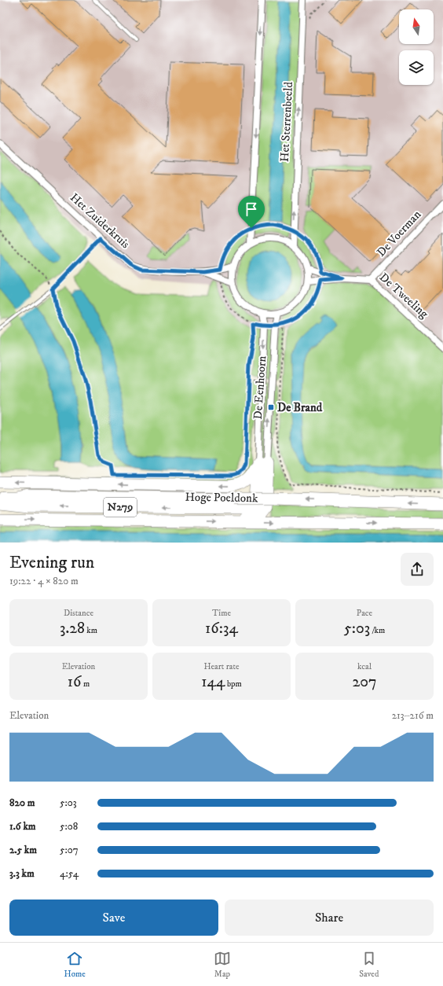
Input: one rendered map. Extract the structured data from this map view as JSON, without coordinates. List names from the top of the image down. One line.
{"streets":{"highway":["Hoge Poeldonk","N279"],"street":["Het Sterrenbeeld","Het Zuiderkruis","De Voerman","De Tweeling","De Eenhoorn"]},"crossings":[["Het Sterrenbeeld","Het Zuiderkruis"],["Het Sterrenbeeld","De Tweeling"],["Het Sterrenbeeld","De Eenhoorn"],["Het Zuiderkruis","De Tweeling"],["Het Zuiderkruis","De Eenhoorn"],["De Voerman","De Tweeling"],["De Tweeling","De Eenhoorn"],["De Eenhoorn","N279"],["Hoge Poeldonk","N279"]],"places":{"transit":["De Brand"]},"north":"top","page":{"heading":["Evening run","19:22 · 4 × 820 m"],"stats":[["Distance","3.28 km"],["Time","16:34"],["Pace","5:03 /km"],["Elevation","16 m"],["Heart rate","144 bpm"],["kcal","207"]],"chart":["Elevation","213–216 m"],"list":[{"name":"820 m","note":"5:03"},{"name":"1.6 km","note":"5:08"},{"name":"2.5 km","note":"5:07"},{"name":"3.3 km","note":"4:54"}],"buttons":["Save","Share"],"tabs":["Home","Map","Saved"]}}
